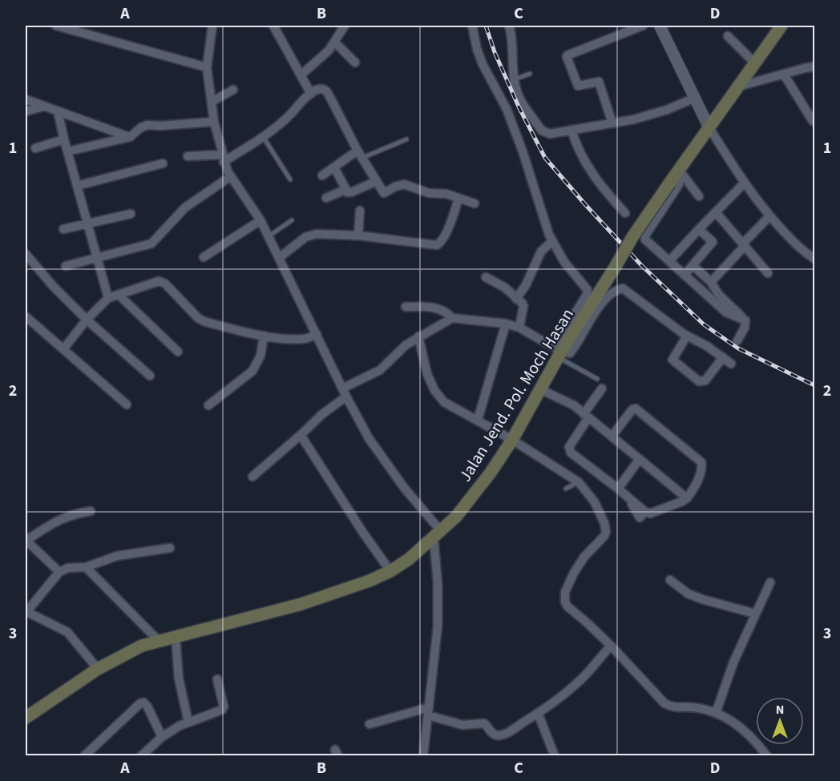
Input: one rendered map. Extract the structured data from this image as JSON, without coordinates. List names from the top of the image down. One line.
{"streets":{"main road":["Jalan Jend. Pol. Moch Hasan"]},"north":"top","grid":{"columns":["A","B","C","D"],"rows":["1","2","3"]}}
